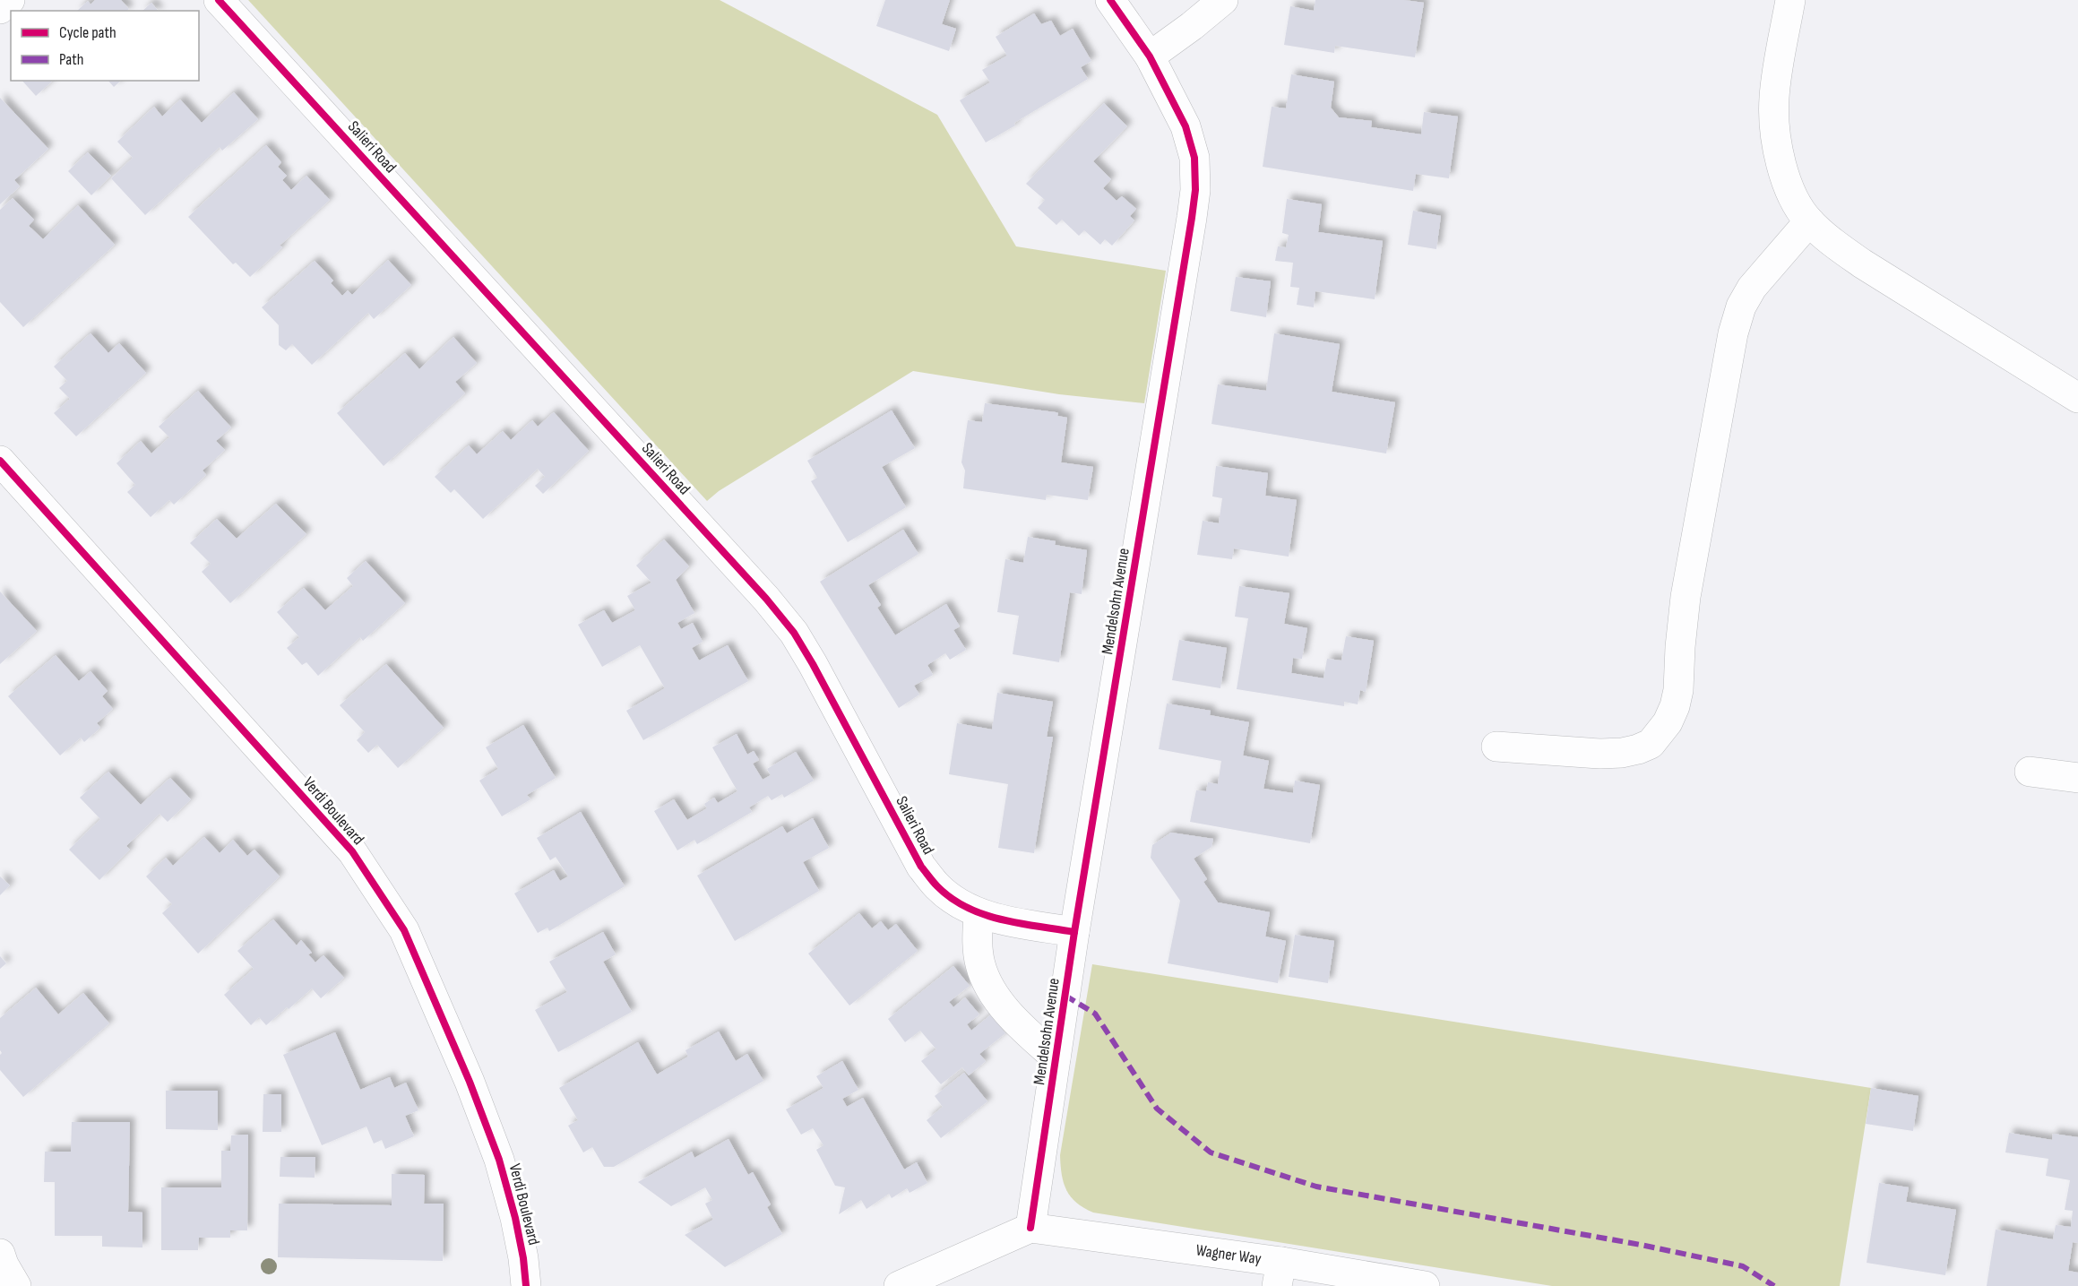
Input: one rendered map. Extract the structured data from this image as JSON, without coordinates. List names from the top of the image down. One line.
{"streets":{"street":["Salieri Road","Mendelsohn Avenue","Verdi Boulevard","Wagner Way"]},"crossings":[["Salieri Road","Mendelsohn Avenue"],["Mendelsohn Avenue","Wagner Way"]],"legend":["Cycle path","Path"]}
